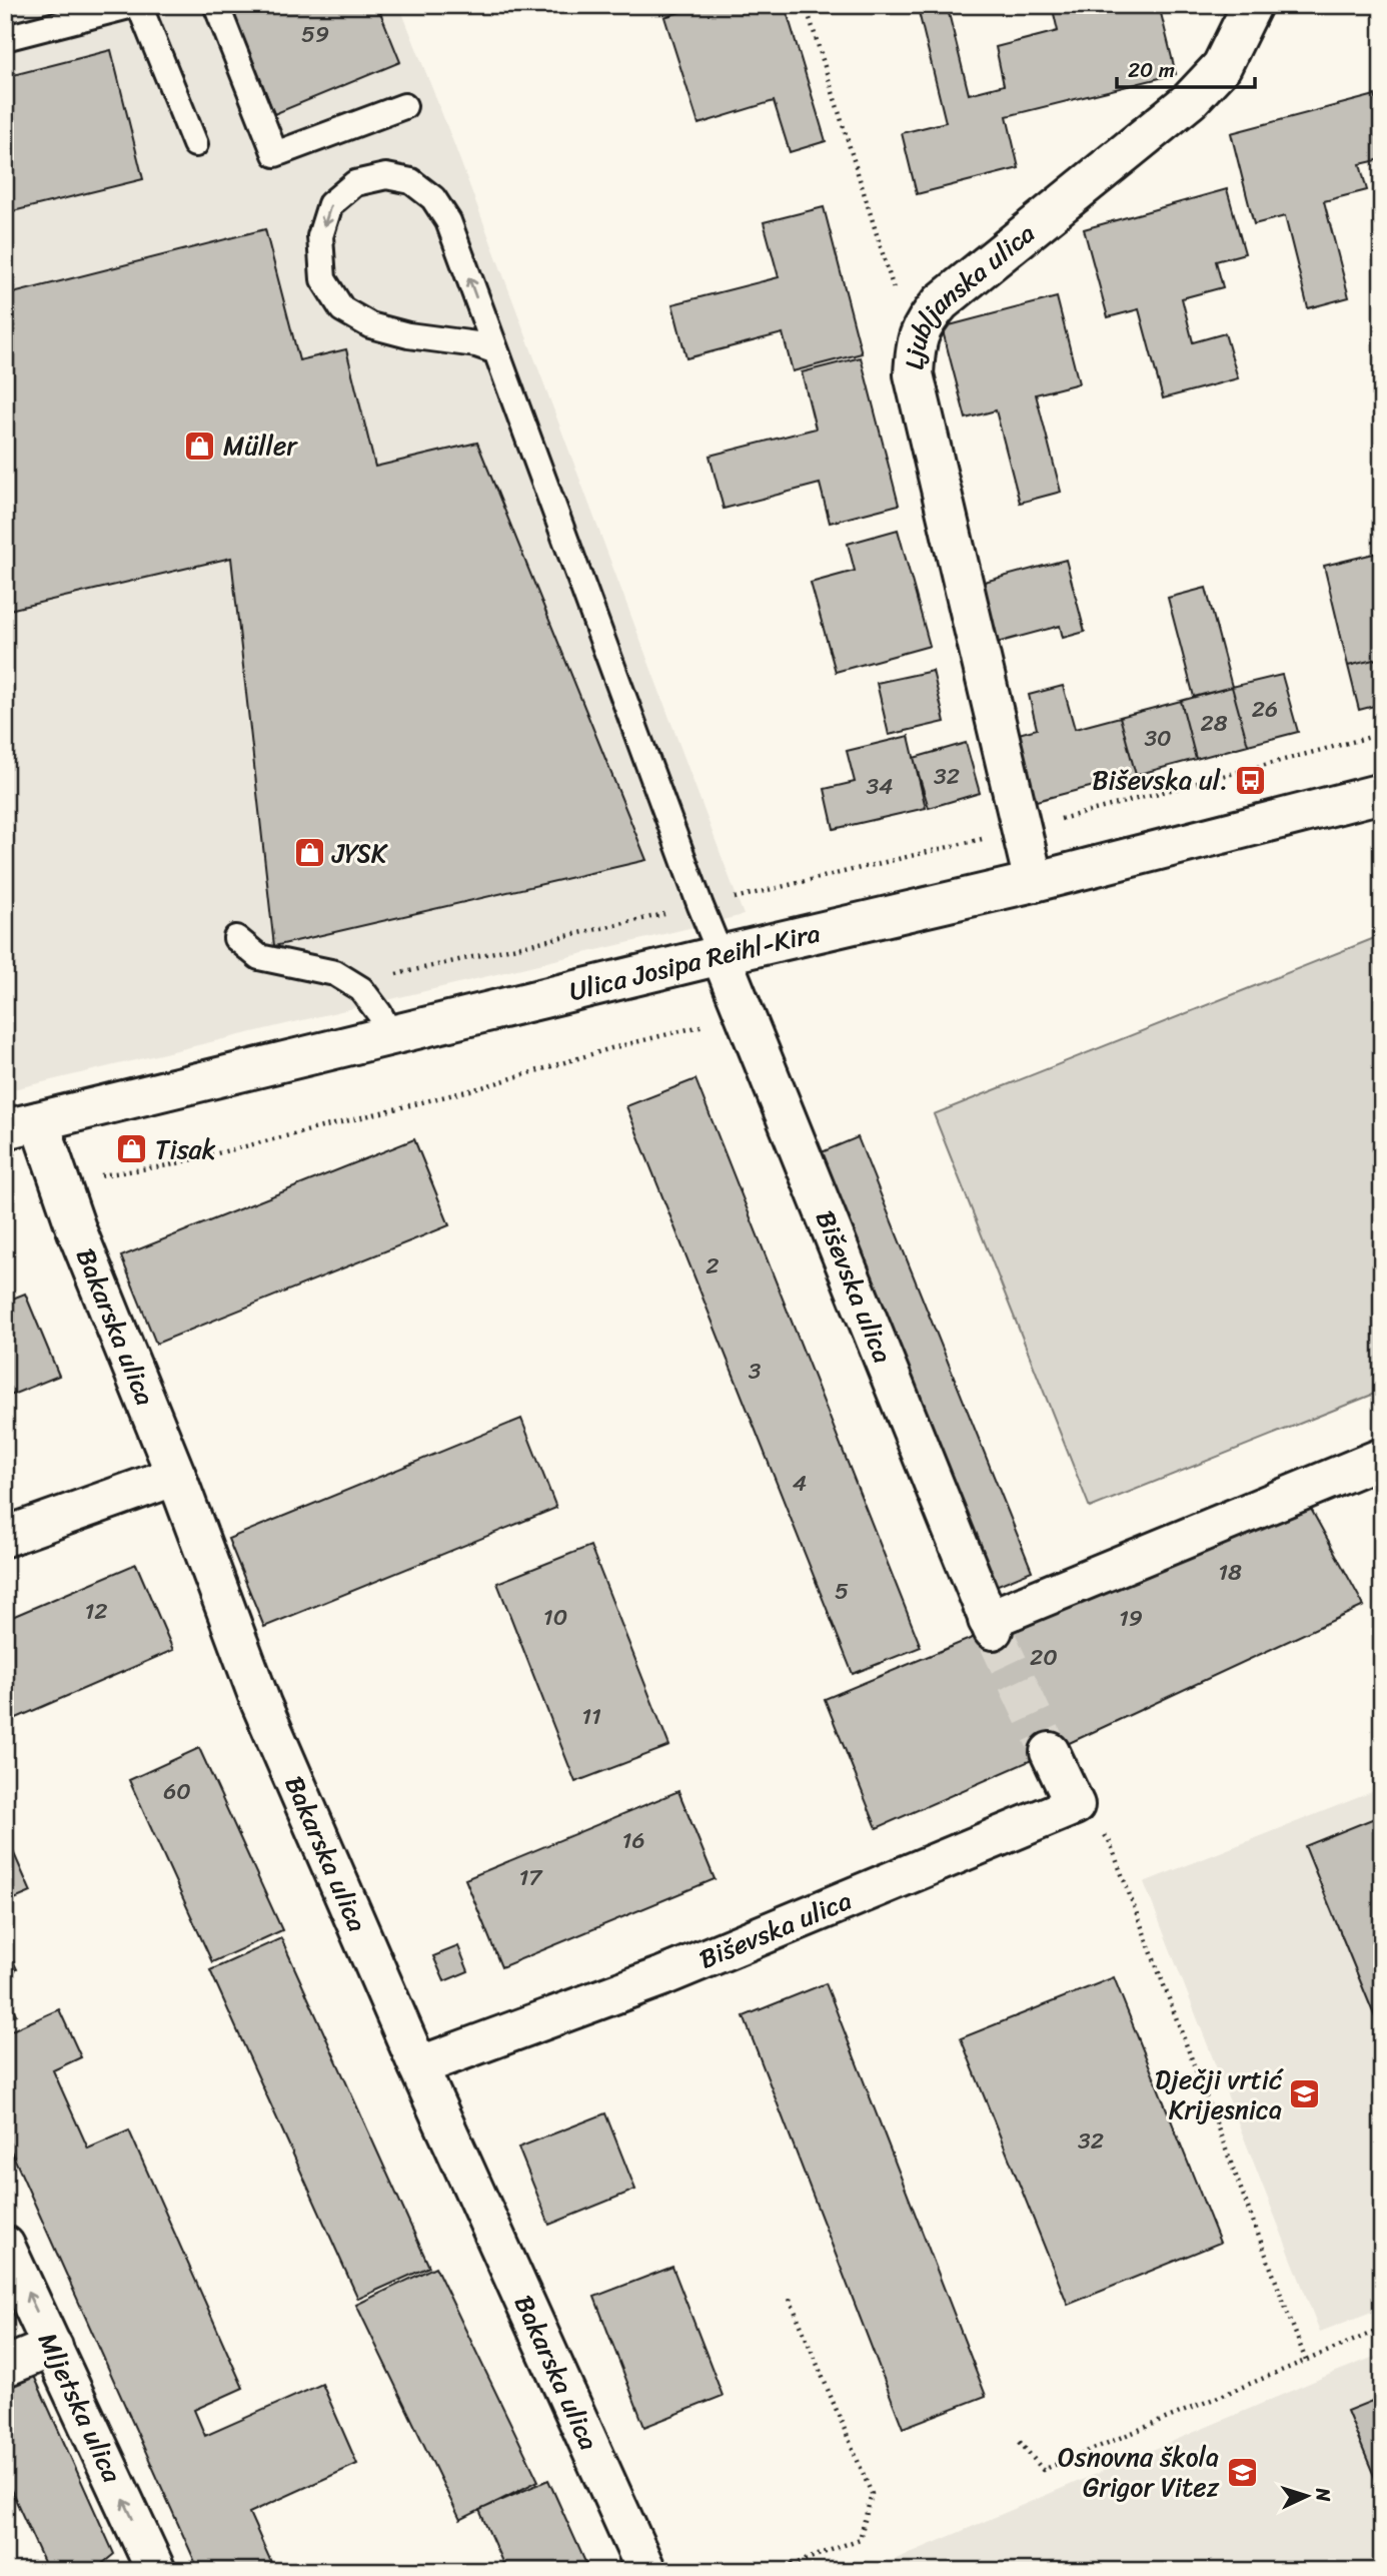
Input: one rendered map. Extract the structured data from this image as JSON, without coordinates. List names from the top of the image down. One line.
{"streets":{"street":["Ljubljanska ulica","Ulica Josipa Reihl-Kira","Biševska ulica","Bakarska ulica","Mljetska ulica"]},"crossings":[["Ljubljanska ulica","Ulica Josipa Reihl-Kira"],["Ulica Josipa Reihl-Kira","Biševska ulica"],["Ulica Josipa Reihl-Kira","Bakarska ulica"],["Biševska ulica","Bakarska ulica"]],"one_way":["Mljetska ulica"],"places":{"shop":["Müller","JYSK","Tisak"],"bus stop":["Biševska ul."],"school or university":["Dječji vrtić Krijesnica","Osnovna škola Grigor Vitez"]},"house_numbers":["59","26","28","30","32","34","2","3","4","18","5","12","10","19","20","11","60","16","17","32"],"scale_bar":"20 m","north":"right"}
